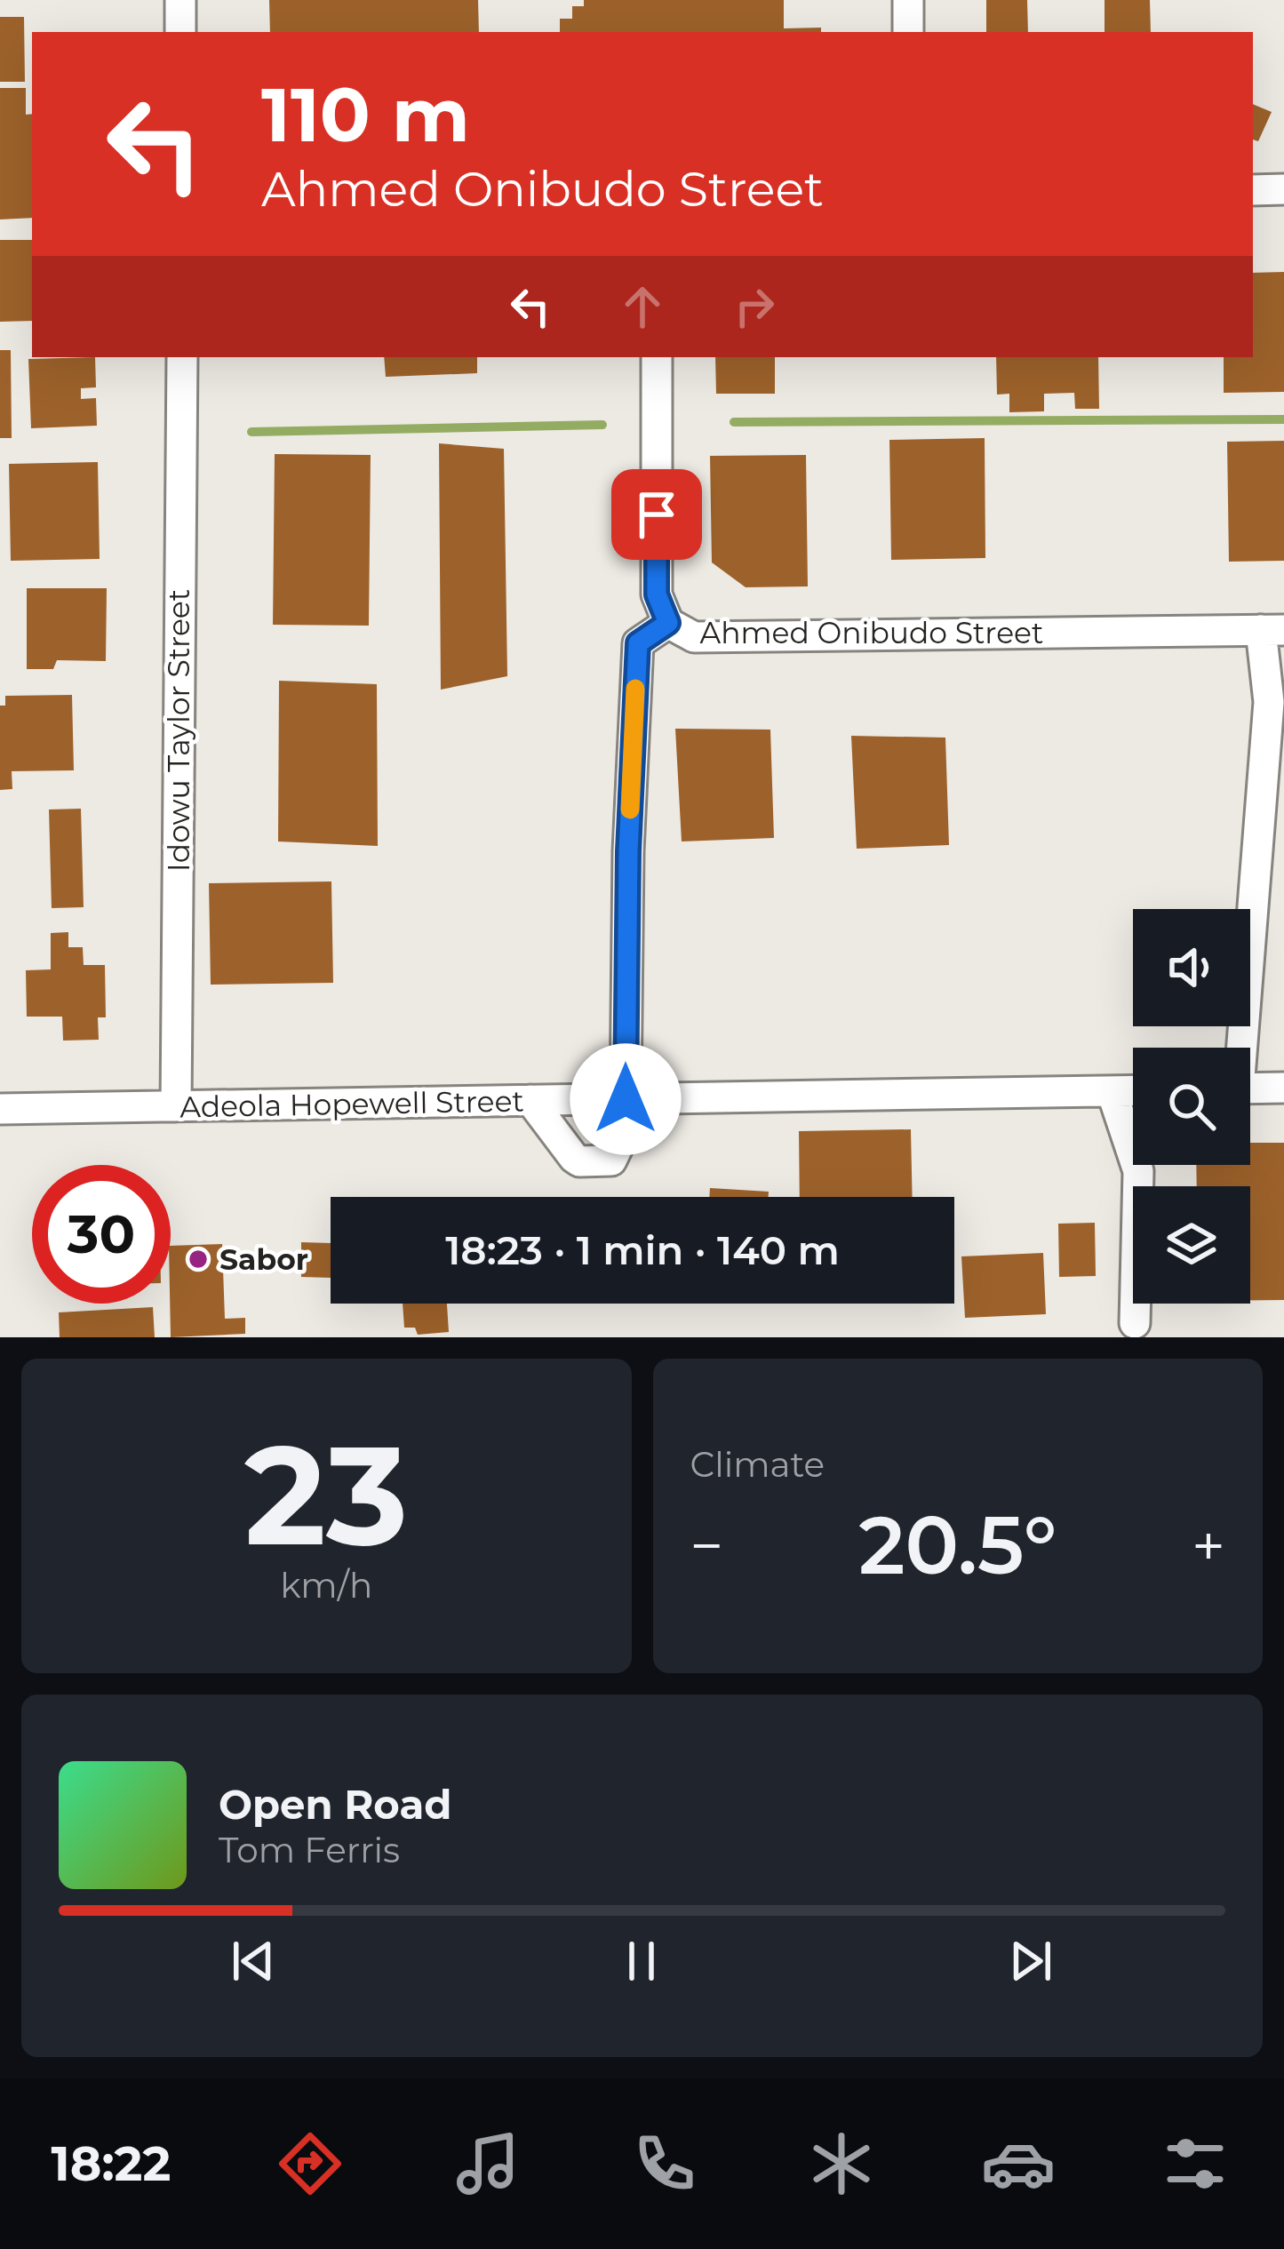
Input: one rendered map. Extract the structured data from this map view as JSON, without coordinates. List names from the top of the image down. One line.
{"streets":{"street":["Ahmed Onibudo Street","Idowu Taylor Street","Adeola Hopewell Street"]},"crossings":[["Idowu Taylor Street","Adeola Hopewell Street"]],"places":["Sabor"],"page":{"turn":["110 m","Ahmed Onibudo Street"],"limit":"30","trip":"18:23 · 1 min · 140 m","tile":[["23","km/h"],"Climate"],"heat":["−","20.5°","+"],"song":["Open Road","Tom Ferris"],"tabs":"18:22"}}
